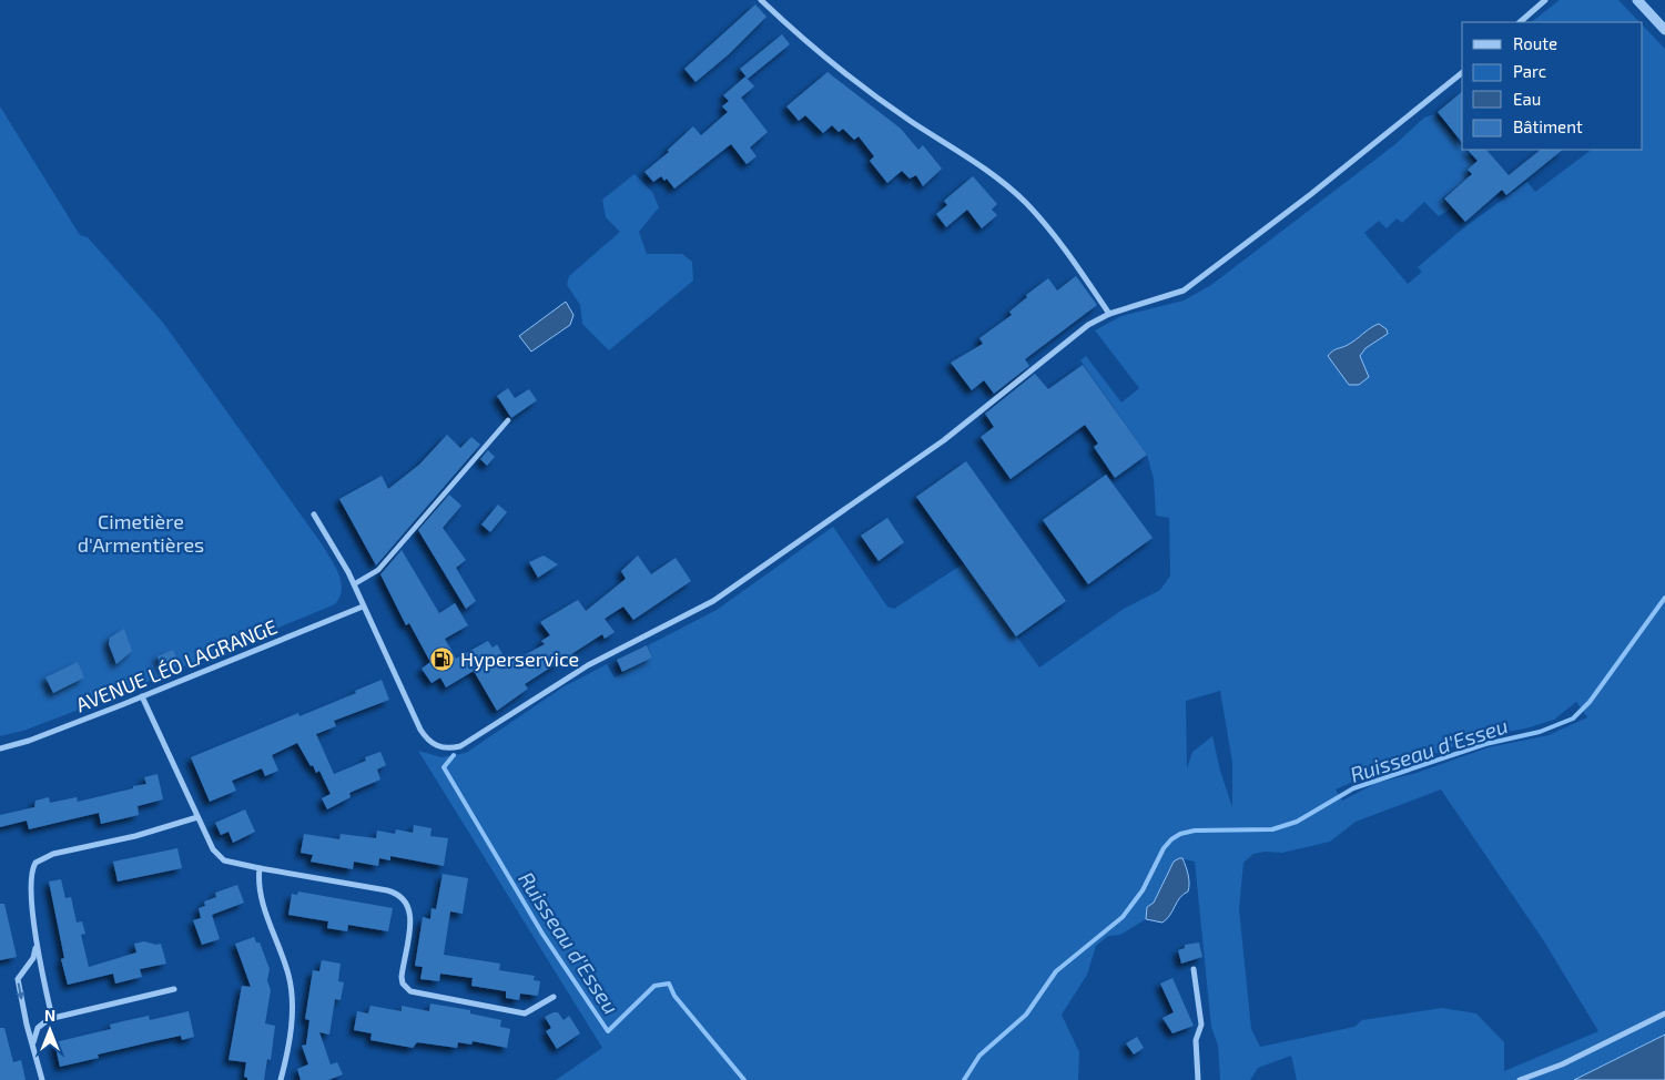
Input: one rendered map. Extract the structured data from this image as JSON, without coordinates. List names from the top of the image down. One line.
{"streets":{"street":["AVENUE LÉO LAGRANGE"]},"water":["Ruisseau d'Esseu"],"parks":["Cimetière d'Armentières"],"places":{"fuel station":["Hyperservice"]},"legend":["Route","Parc","Eau","Bâtiment"],"north":"top"}
